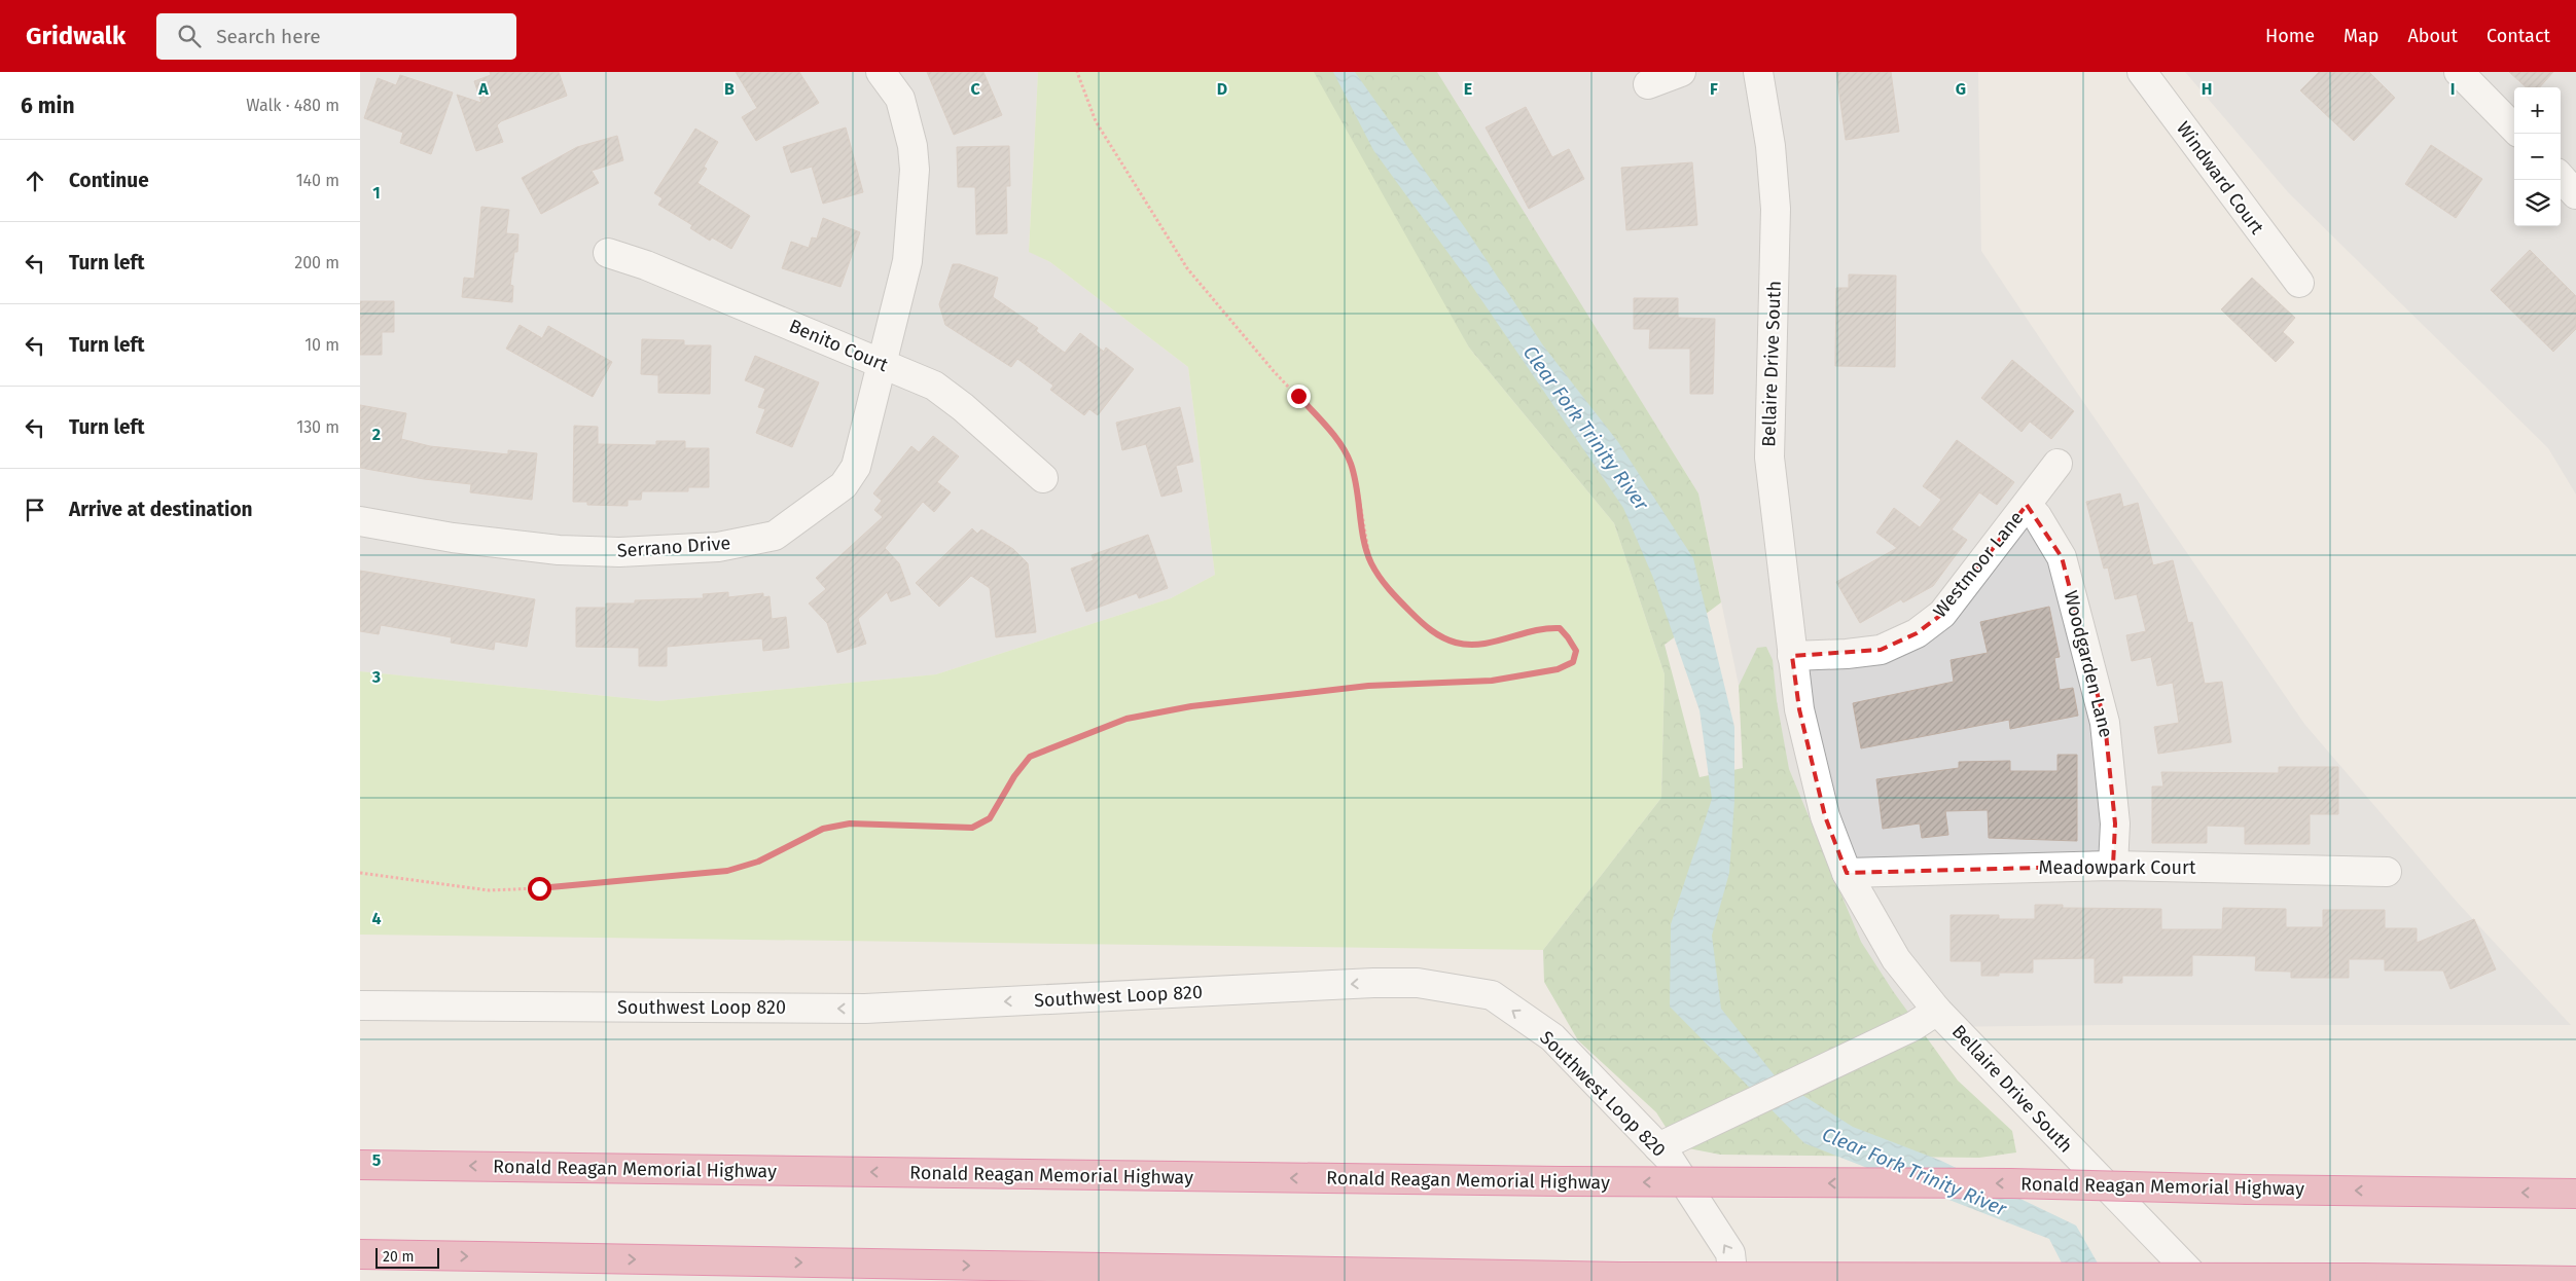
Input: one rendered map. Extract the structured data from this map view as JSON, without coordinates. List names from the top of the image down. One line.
{"streets":{"highway":["Ronald Reagan Memorial Highway"],"street":["Windward Court","Benito Court","Bellaire Drive South","Serrano Drive","Westmoor Lane","Woodgarden Lane","Meadowpark Court","Southwest Loop 820"]},"crossings":[["Benito Court","Serrano Drive"],["Bellaire Drive South","Westmoor Lane"],["Bellaire Drive South","Meadowpark Court"],["Westmoor Lane","Woodgarden Lane"],["Woodgarden Lane","Meadowpark Court"]],"one_way":["Southwest Loop 820"],"water":["Clear Fork Trinity River"],"scale_bar":"20 m","page":{"header":"Gridwalk","search":"Search here","nav":["Home","Map","About","Contact"],"heading":["6 min","Walk · 480 m"],"map_buttons":["+","−"],"list":[["Continue","140 m"],["Turn left","200 m"],["Turn left","10 m"],["Turn left","130 m"],"Arrive at destination"],"scale":"20 m"},"grid":{"columns":["A","B","C","D","E","F","G","H","I"],"rows":["1","2","3","4","5"]}}
